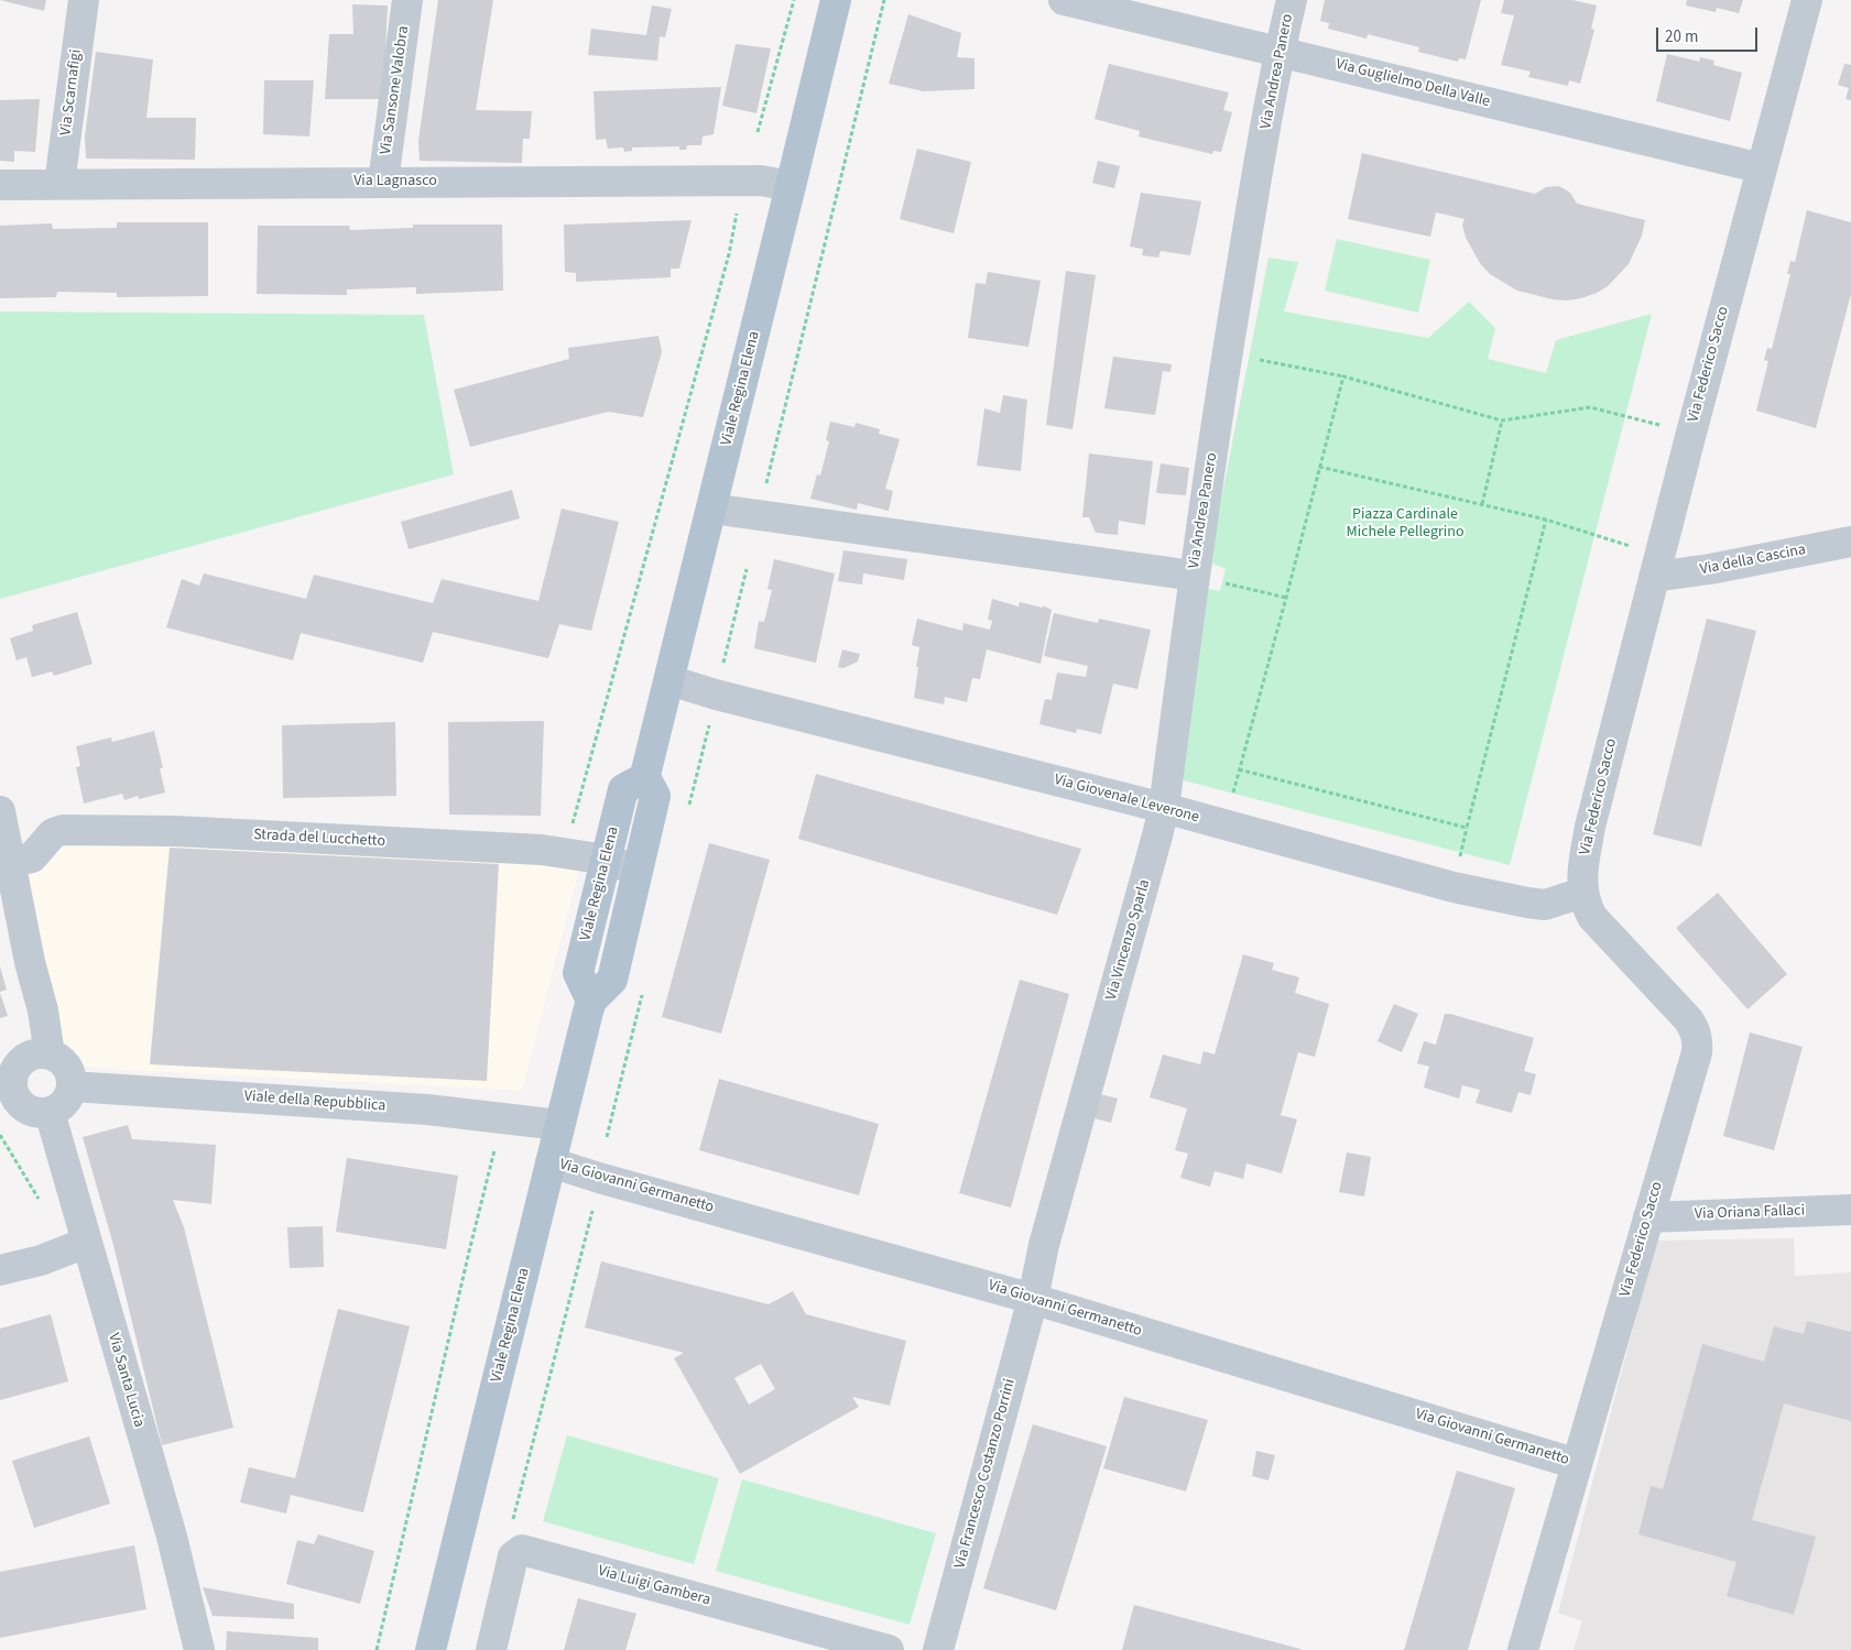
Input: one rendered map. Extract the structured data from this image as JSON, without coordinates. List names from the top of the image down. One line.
{"streets":{"main road":["Viale Regina Elena"],"street":["Via Andrea Panero","Via Guglielmo Della Valle","Via Sansone Valobra","Via Scarnafigi","Via Lagnasco","Via Federico Sacco","Via della Cascina","Via Giovenale Leverone","Strada del Lucchetto","Via Vincenzo Sparla","Viale della Repubblica","Via Giovanni Germanetto","Via Oriana Fallaci","Via Santa Lucia","Via Francesco Costanzo Porrini","Via Luigi Gambera"]},"crossings":[["Via Andrea Panero","Via Guglielmo Della Valle"],["Via Andrea Panero","Viale Regina Elena"],["Via Andrea Panero","Via Vincenzo Sparla"],["Via Guglielmo Della Valle","Via Federico Sacco"],["Via Sansone Valobra","Via Lagnasco"],["Via Scarnafigi","Via Lagnasco"],["Via Lagnasco","Viale Regina Elena"],["Via Federico Sacco","Via della Cascina"],["Via Federico Sacco","Via Giovenale Leverone"],["Via Federico Sacco","Via Giovanni Germanetto"],["Via Federico Sacco","Via Oriana Fallaci"],["Viale Regina Elena","Via Giovenale Leverone"],["Viale Regina Elena","Strada del Lucchetto"],["Viale Regina Elena","Viale della Repubblica"],["Viale Regina Elena","Via Giovanni Germanetto"],["Via Giovenale Leverone","Via Vincenzo Sparla"],["Via Vincenzo Sparla","Via Giovanni Germanetto"],["Via Vincenzo Sparla","Via Francesco Costanzo Porrini"],["Viale della Repubblica","Via Santa Lucia"],["Via Giovanni Germanetto","Via Francesco Costanzo Porrini"]],"parks":["Piazza Cardinale Michele Pellegrino"],"scale_bar":"20 m"}
